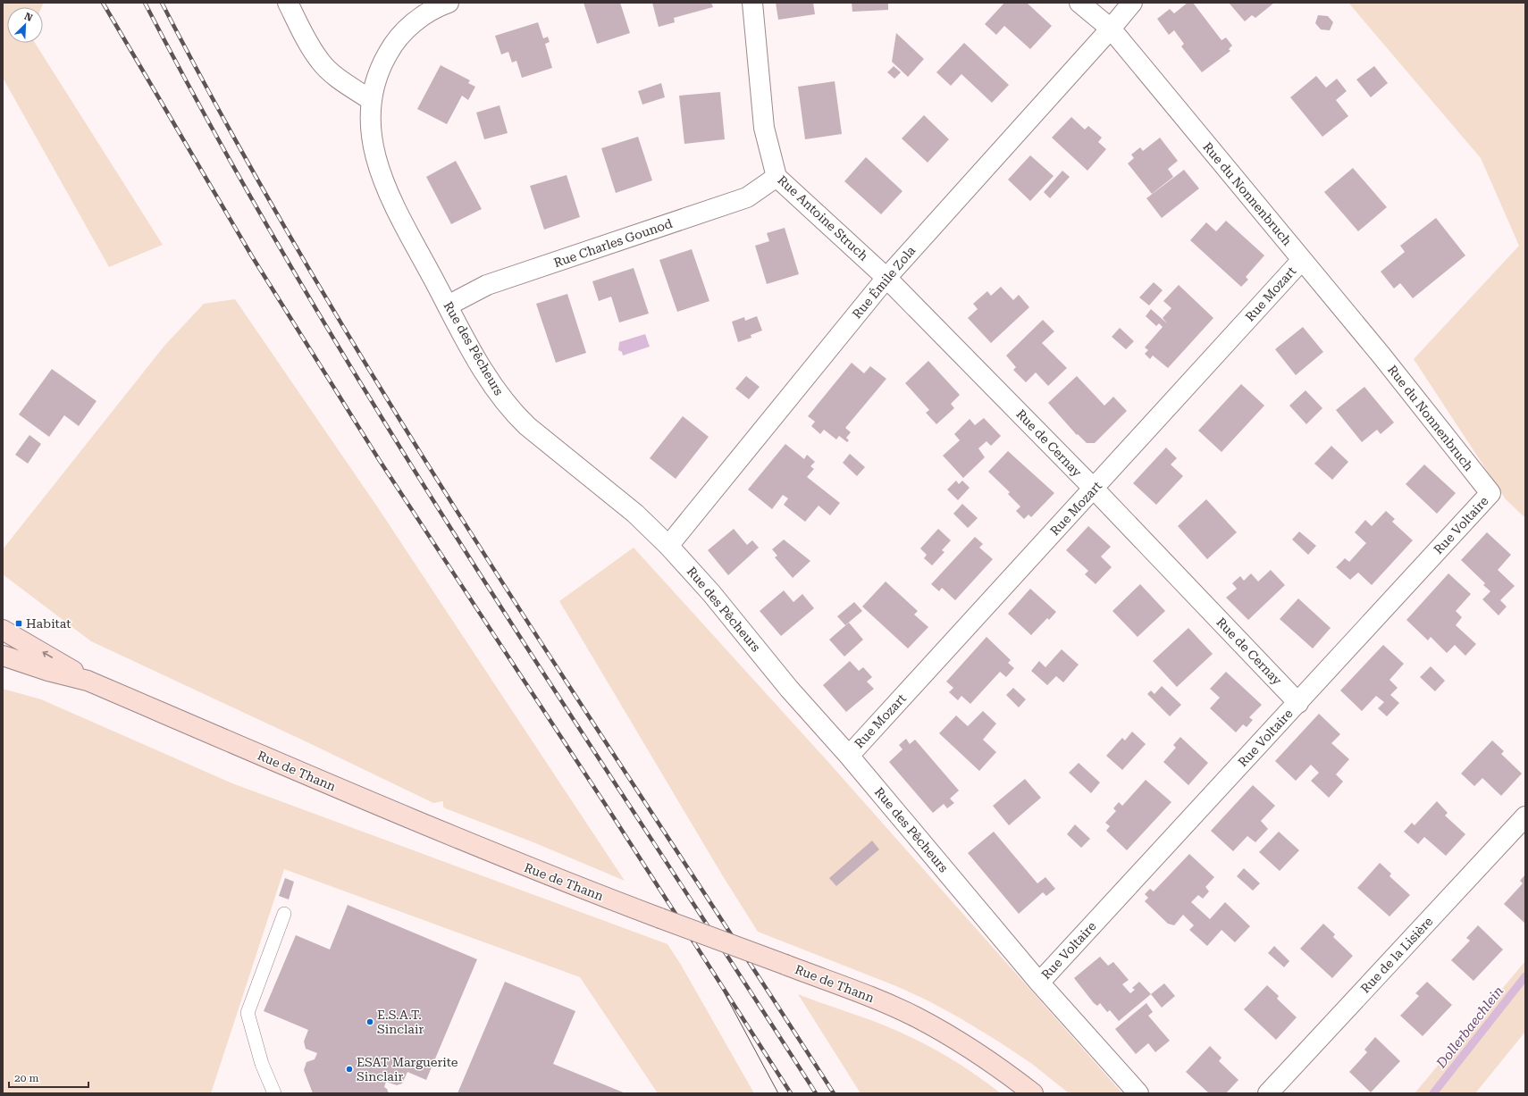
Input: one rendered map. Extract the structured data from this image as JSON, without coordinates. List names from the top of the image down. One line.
{"streets":{"main road":["Rue de Thann"],"street":["Rue du Nonnenbruch","Rue Antoine Struch","Rue Charles Gounod","Rue Émile Zola","Rue Mozart","Rue des Pêcheurs","Rue de Cernay","Rue Voltaire","Rue de la Lisière"]},"crossings":[["Rue du Nonnenbruch","Rue Émile Zola"],["Rue du Nonnenbruch","Rue Mozart"],["Rue du Nonnenbruch","Rue Voltaire"],["Rue Antoine Struch","Rue Charles Gounod"],["Rue Antoine Struch","Rue Émile Zola"],["Rue Antoine Struch","Rue de Cernay"],["Rue Charles Gounod","Rue des Pêcheurs"],["Rue Émile Zola","Rue des Pêcheurs"],["Rue Émile Zola","Rue de Cernay"],["Rue Mozart","Rue des Pêcheurs"],["Rue Mozart","Rue de Cernay"],["Rue des Pêcheurs","Rue Voltaire"],["Rue de Cernay","Rue Voltaire"]],"water":["Dollerbaechlein"],"places":{"transit":["Habitat"],"other":["E.S.A.T. Sinclair","ESAT Marguerite Sinclair"]},"scale_bar":"20 m","north":"top right"}
